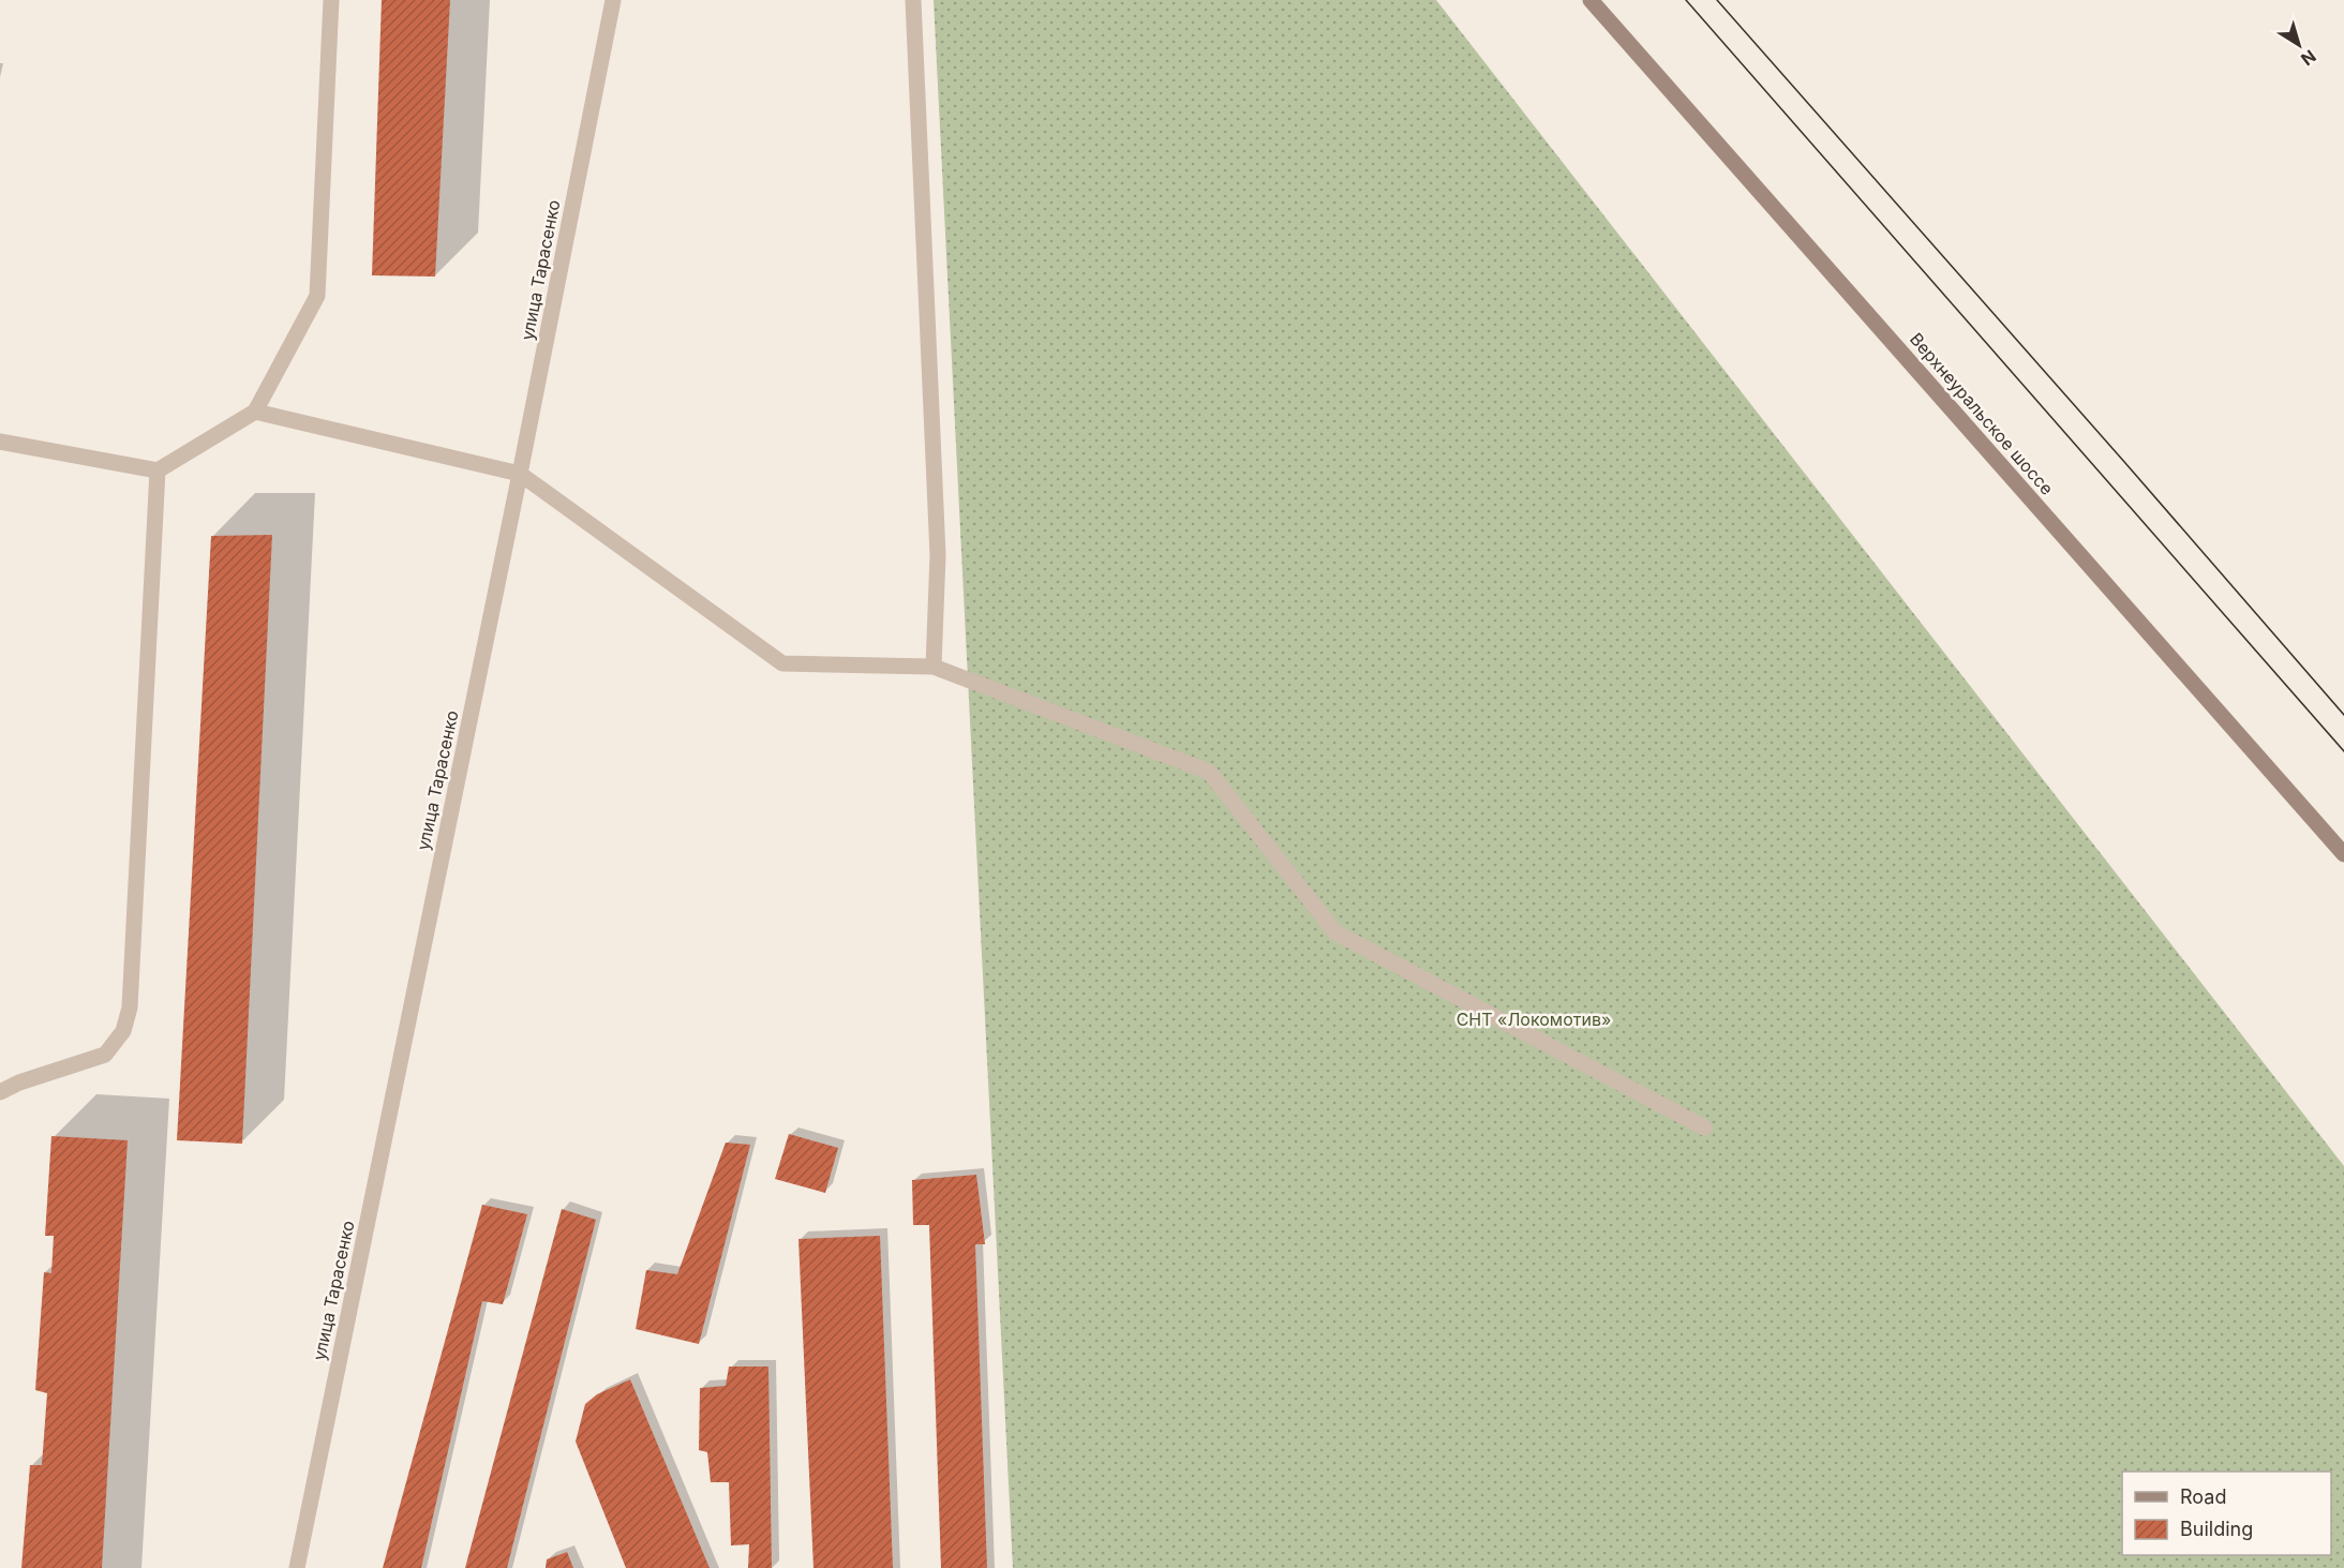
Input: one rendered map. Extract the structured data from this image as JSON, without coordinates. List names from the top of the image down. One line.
{"streets":{"main road":["Верхнеуральское шоссе"],"street":["улица Тарасенко"]},"parks":["СНТ «Локомотив»"],"legend":["Road","Building"],"north":"bottom right"}
